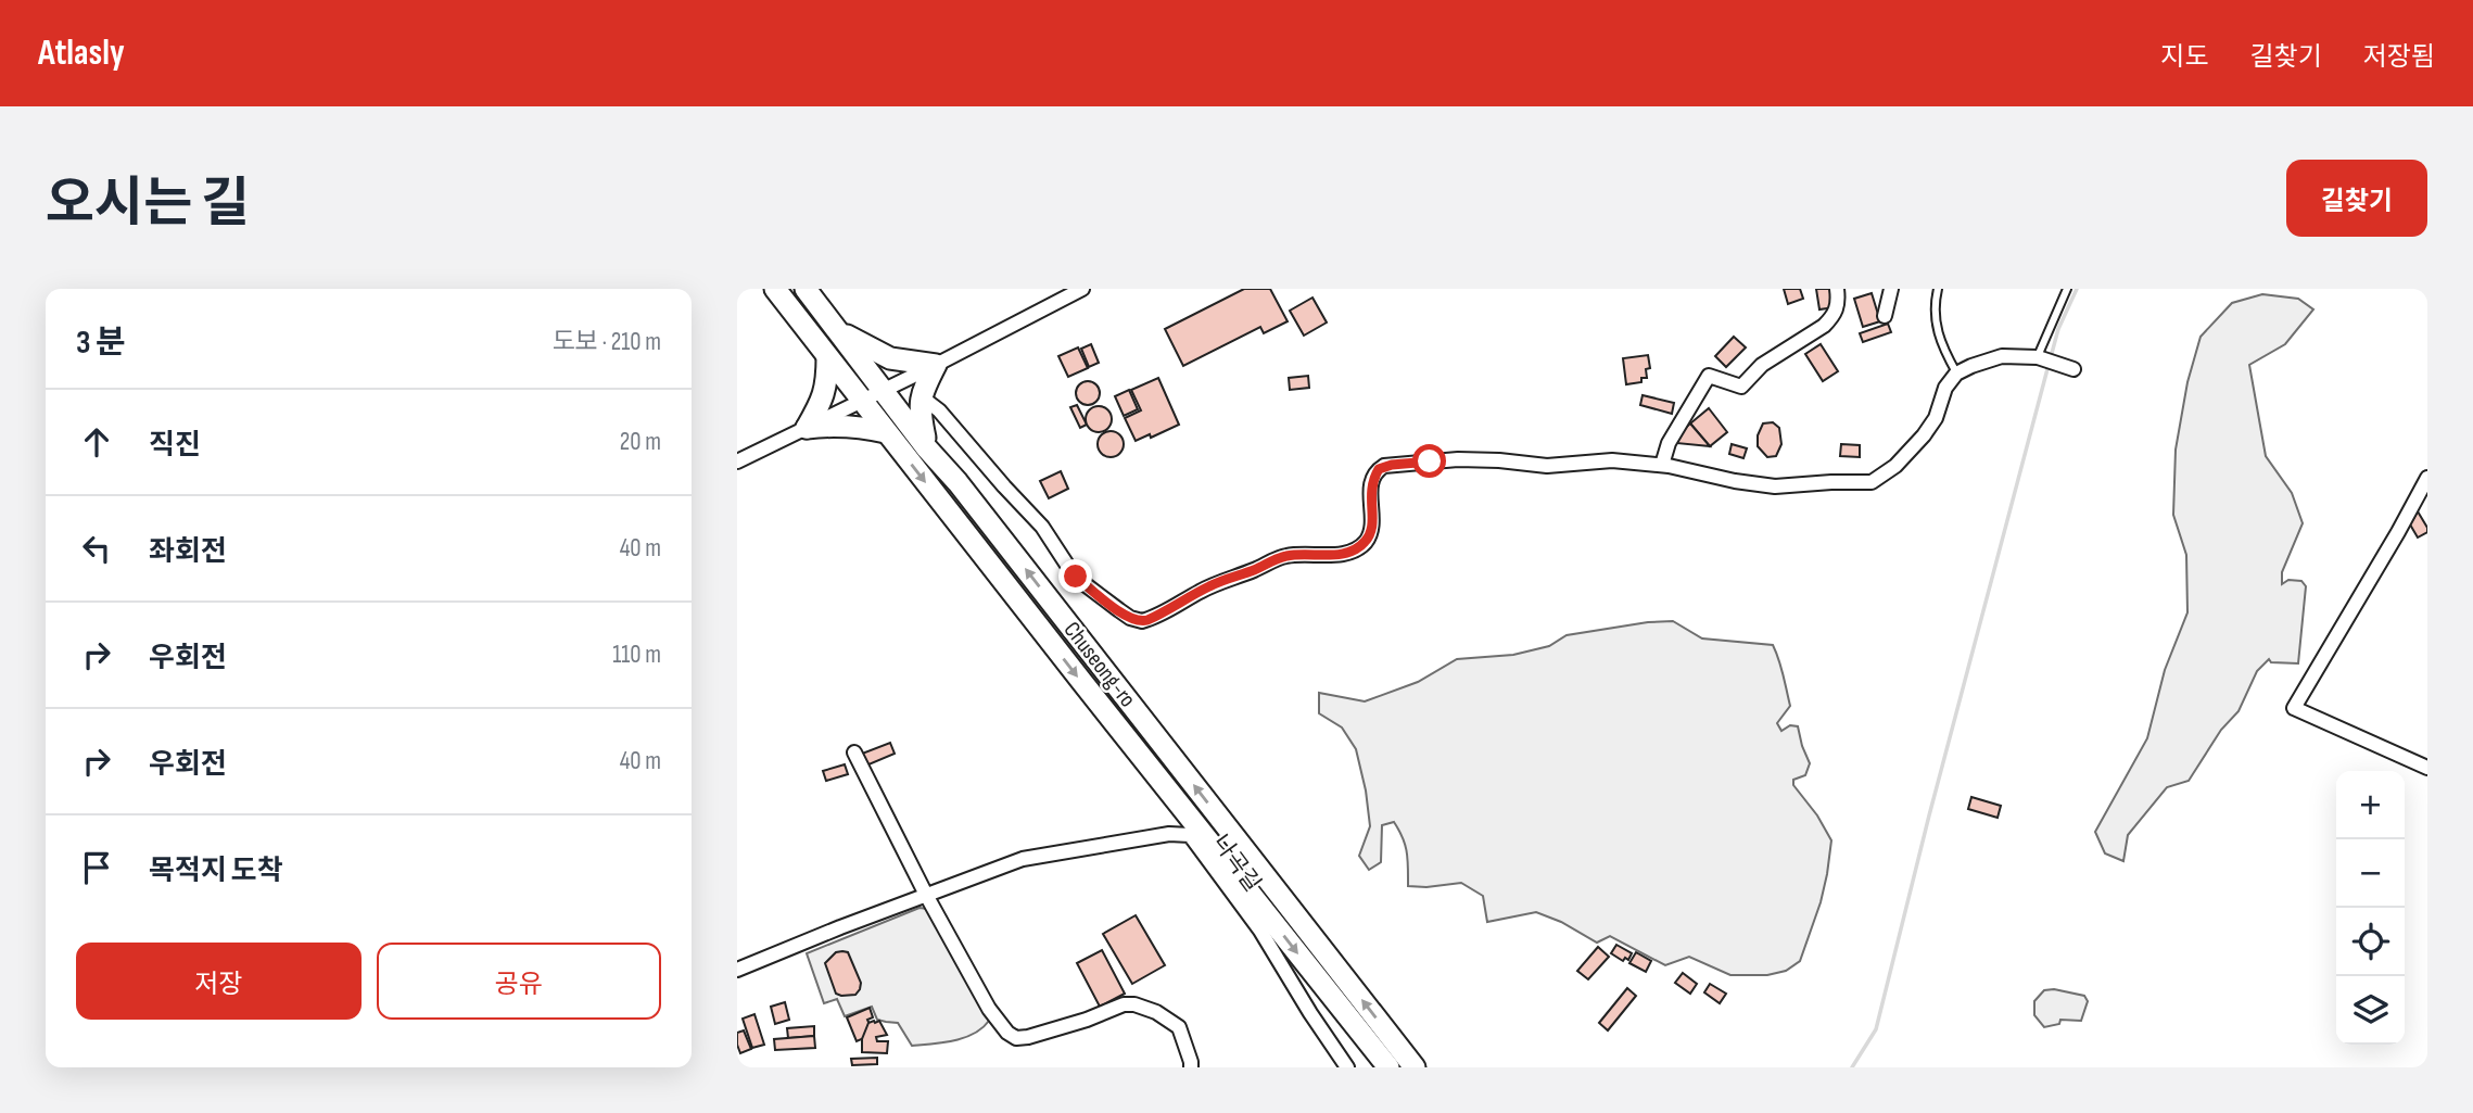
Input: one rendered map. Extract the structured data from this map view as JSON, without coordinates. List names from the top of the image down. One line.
{"streets":{"main road":["Chuseong-ro"],"street":["나곡길"]},"page":{"header":"Atlasly","nav":["지도","길찾기","저장됨"],"title":"오시는 길","buttons":["길찾기",["저장","공유"]],"heading":["3 분","도보 · 210 m"],"list":[["직진","20 m"],["좌회전","40 m"],["우회전","110 m"],["우회전","40 m"],"목적지 도착"],"map_buttons":["+","−"]}}
